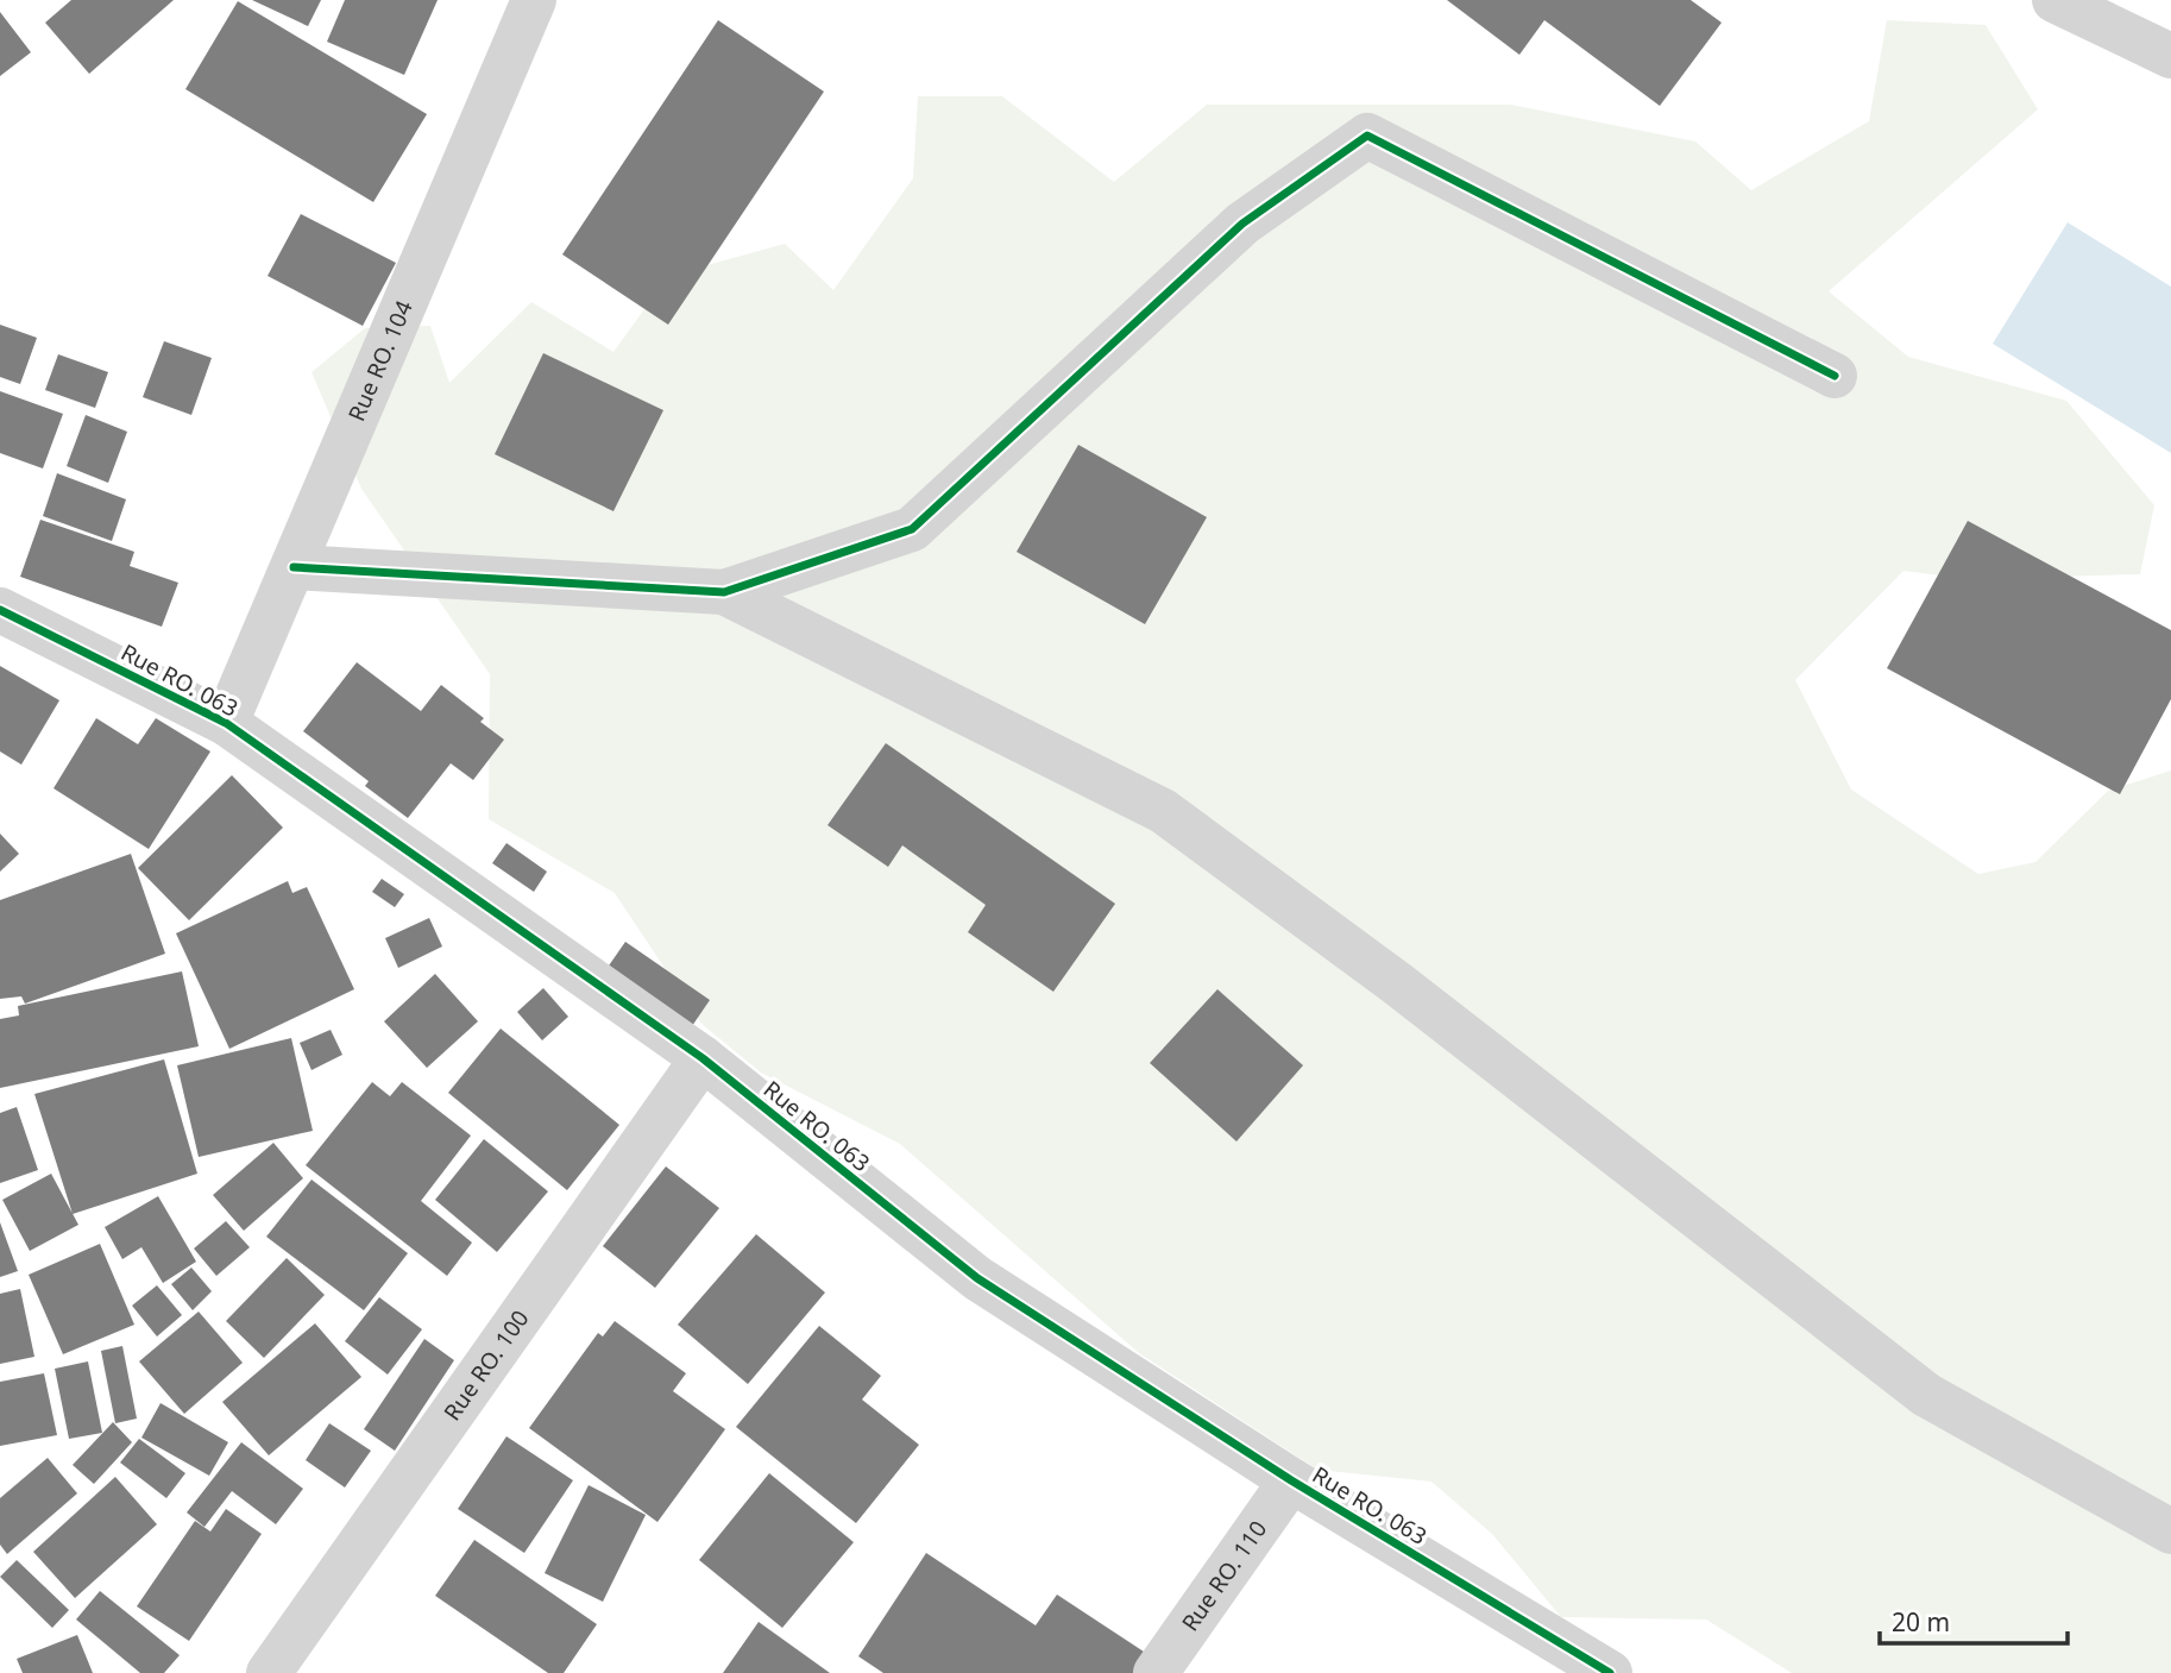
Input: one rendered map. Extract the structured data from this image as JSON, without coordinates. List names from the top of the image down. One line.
{"streets":{"street":["Rue RO. 104","Rue RO. 063","Rue RO. 100","Rue RO. 110"]},"crossings":[["Rue RO. 104","Rue RO. 063"],["Rue RO. 063","Rue RO. 100"],["Rue RO. 063","Rue RO. 110"]],"scale_bar":"20 m"}
